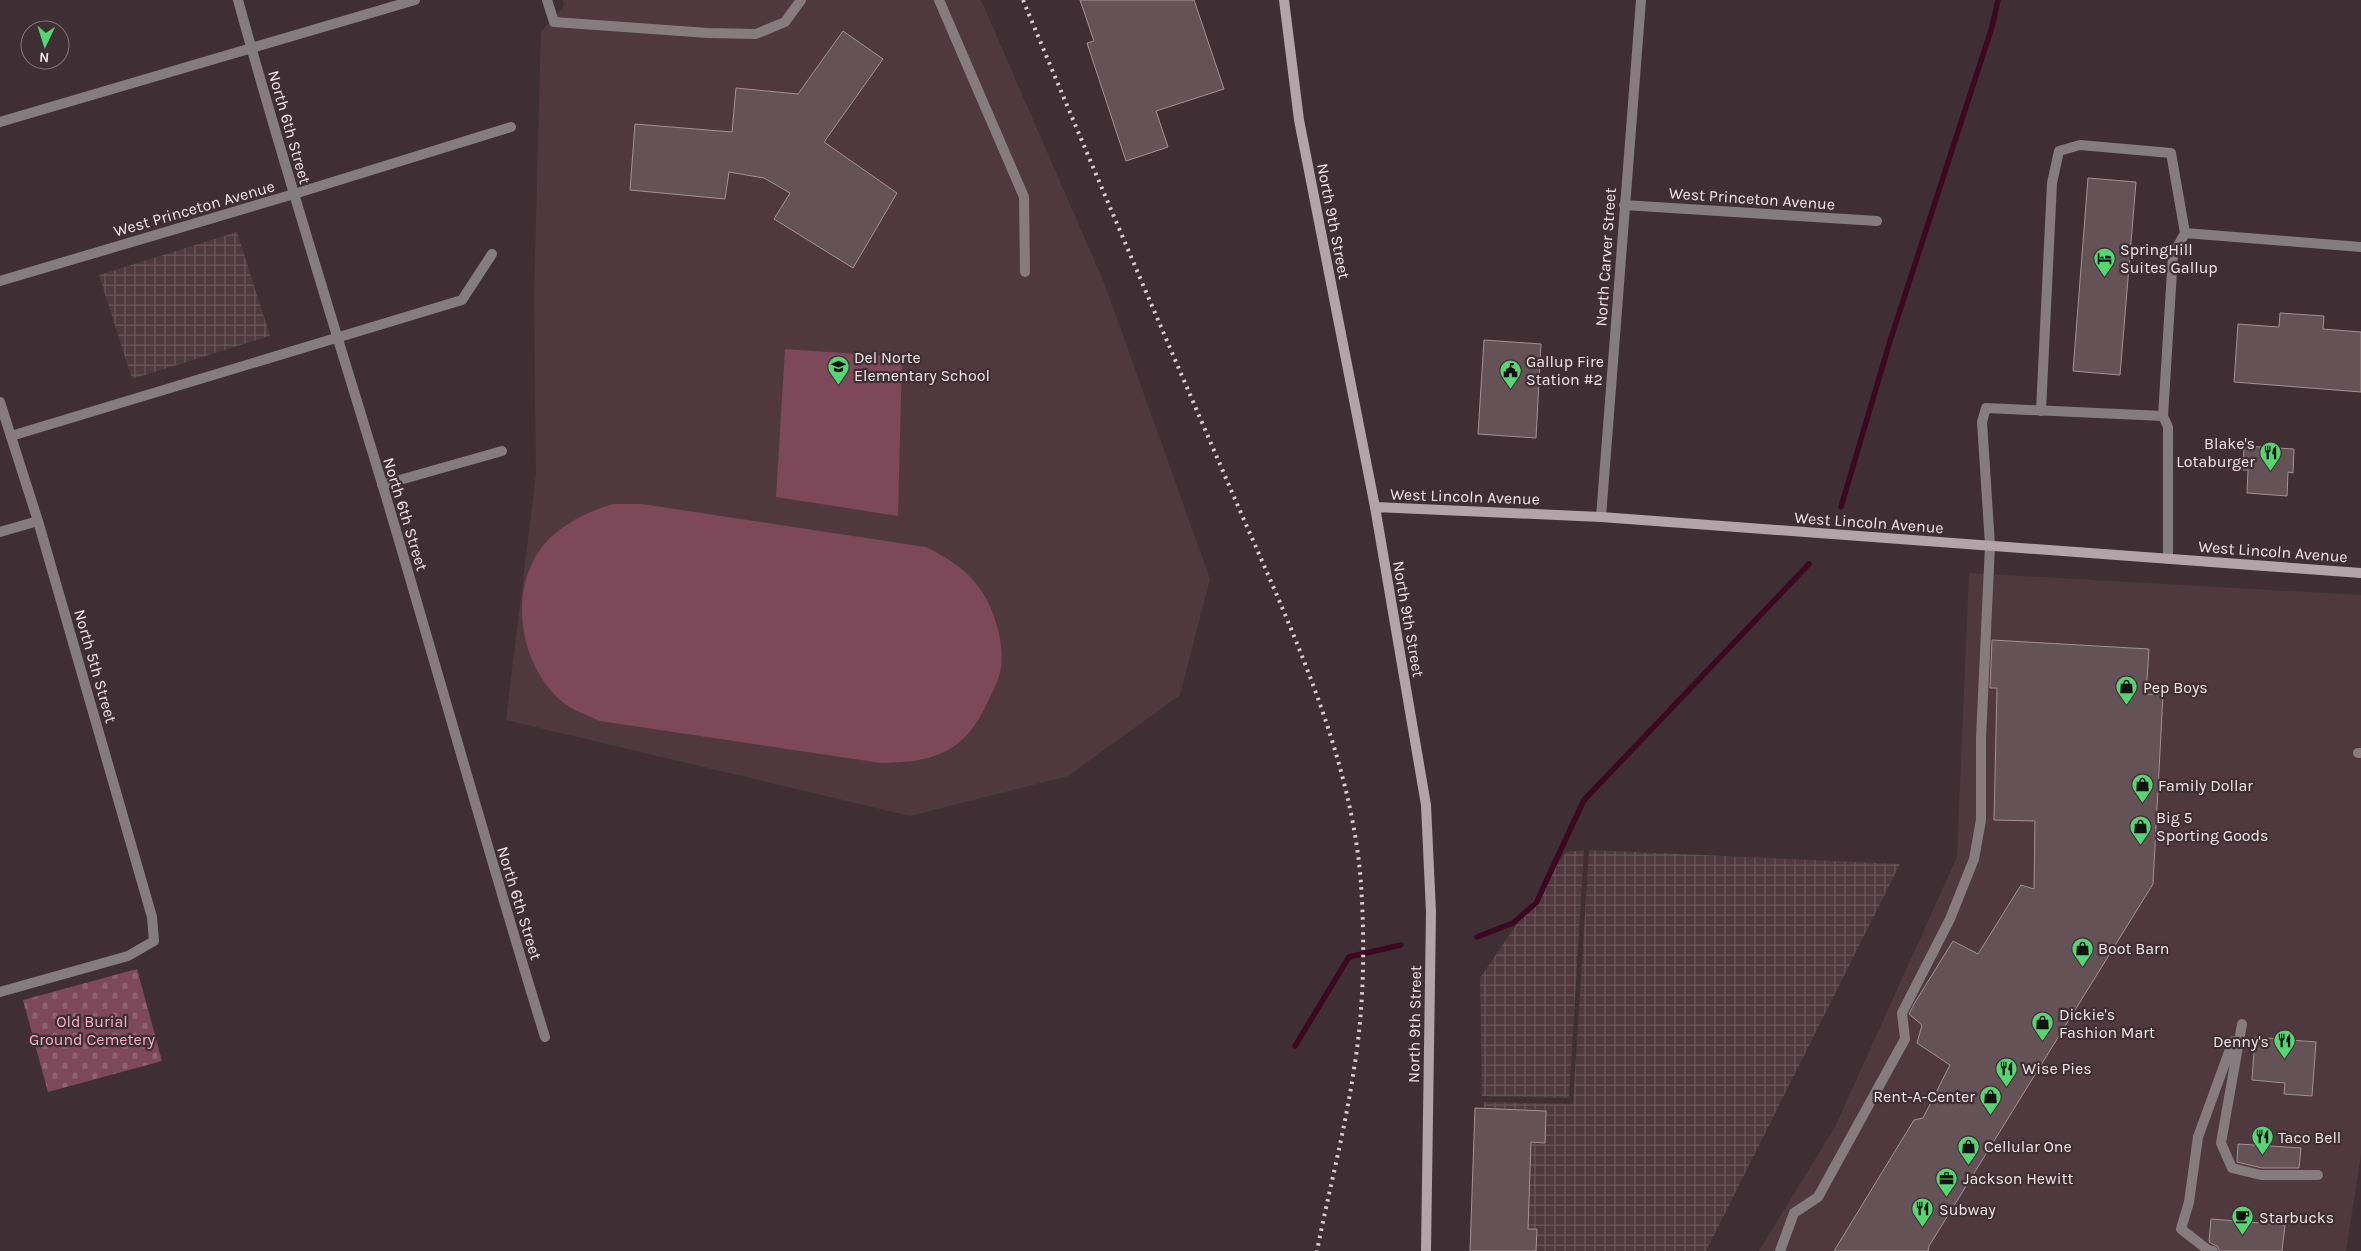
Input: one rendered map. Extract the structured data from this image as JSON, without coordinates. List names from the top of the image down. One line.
{"streets":{"main road":["North 9th Street","West Lincoln Avenue"],"street":["North 6th Street","West Princeton Avenue","North Carver Street","North 5th Street"]},"crossings":[["North 6th Street","West Princeton Avenue"],["West Princeton Avenue","North Carver Street"],["North 9th Street","West Lincoln Avenue"],["North Carver Street","West Lincoln Avenue"]],"parks":["Old Burial Ground Cemetery"],"places":{"hotel":["SpringHill Suites Gallup"],"school or university":["Del Norte Elementary School"],"public building":["Gallup Fire Station #2"],"restaurant":["Blake's Lotaburger","Denny's","Wise Pies","Taco Bell","Subway"],"shop":["Pep Boys","Family Dollar","Big 5 Sporting Goods","Boot Barn","Dickie's Fashion Mart","Rent-A-Center","Cellular One"],"office":["Jackson Hewitt"],"cafe":["Starbucks"]},"north":"bottom"}
